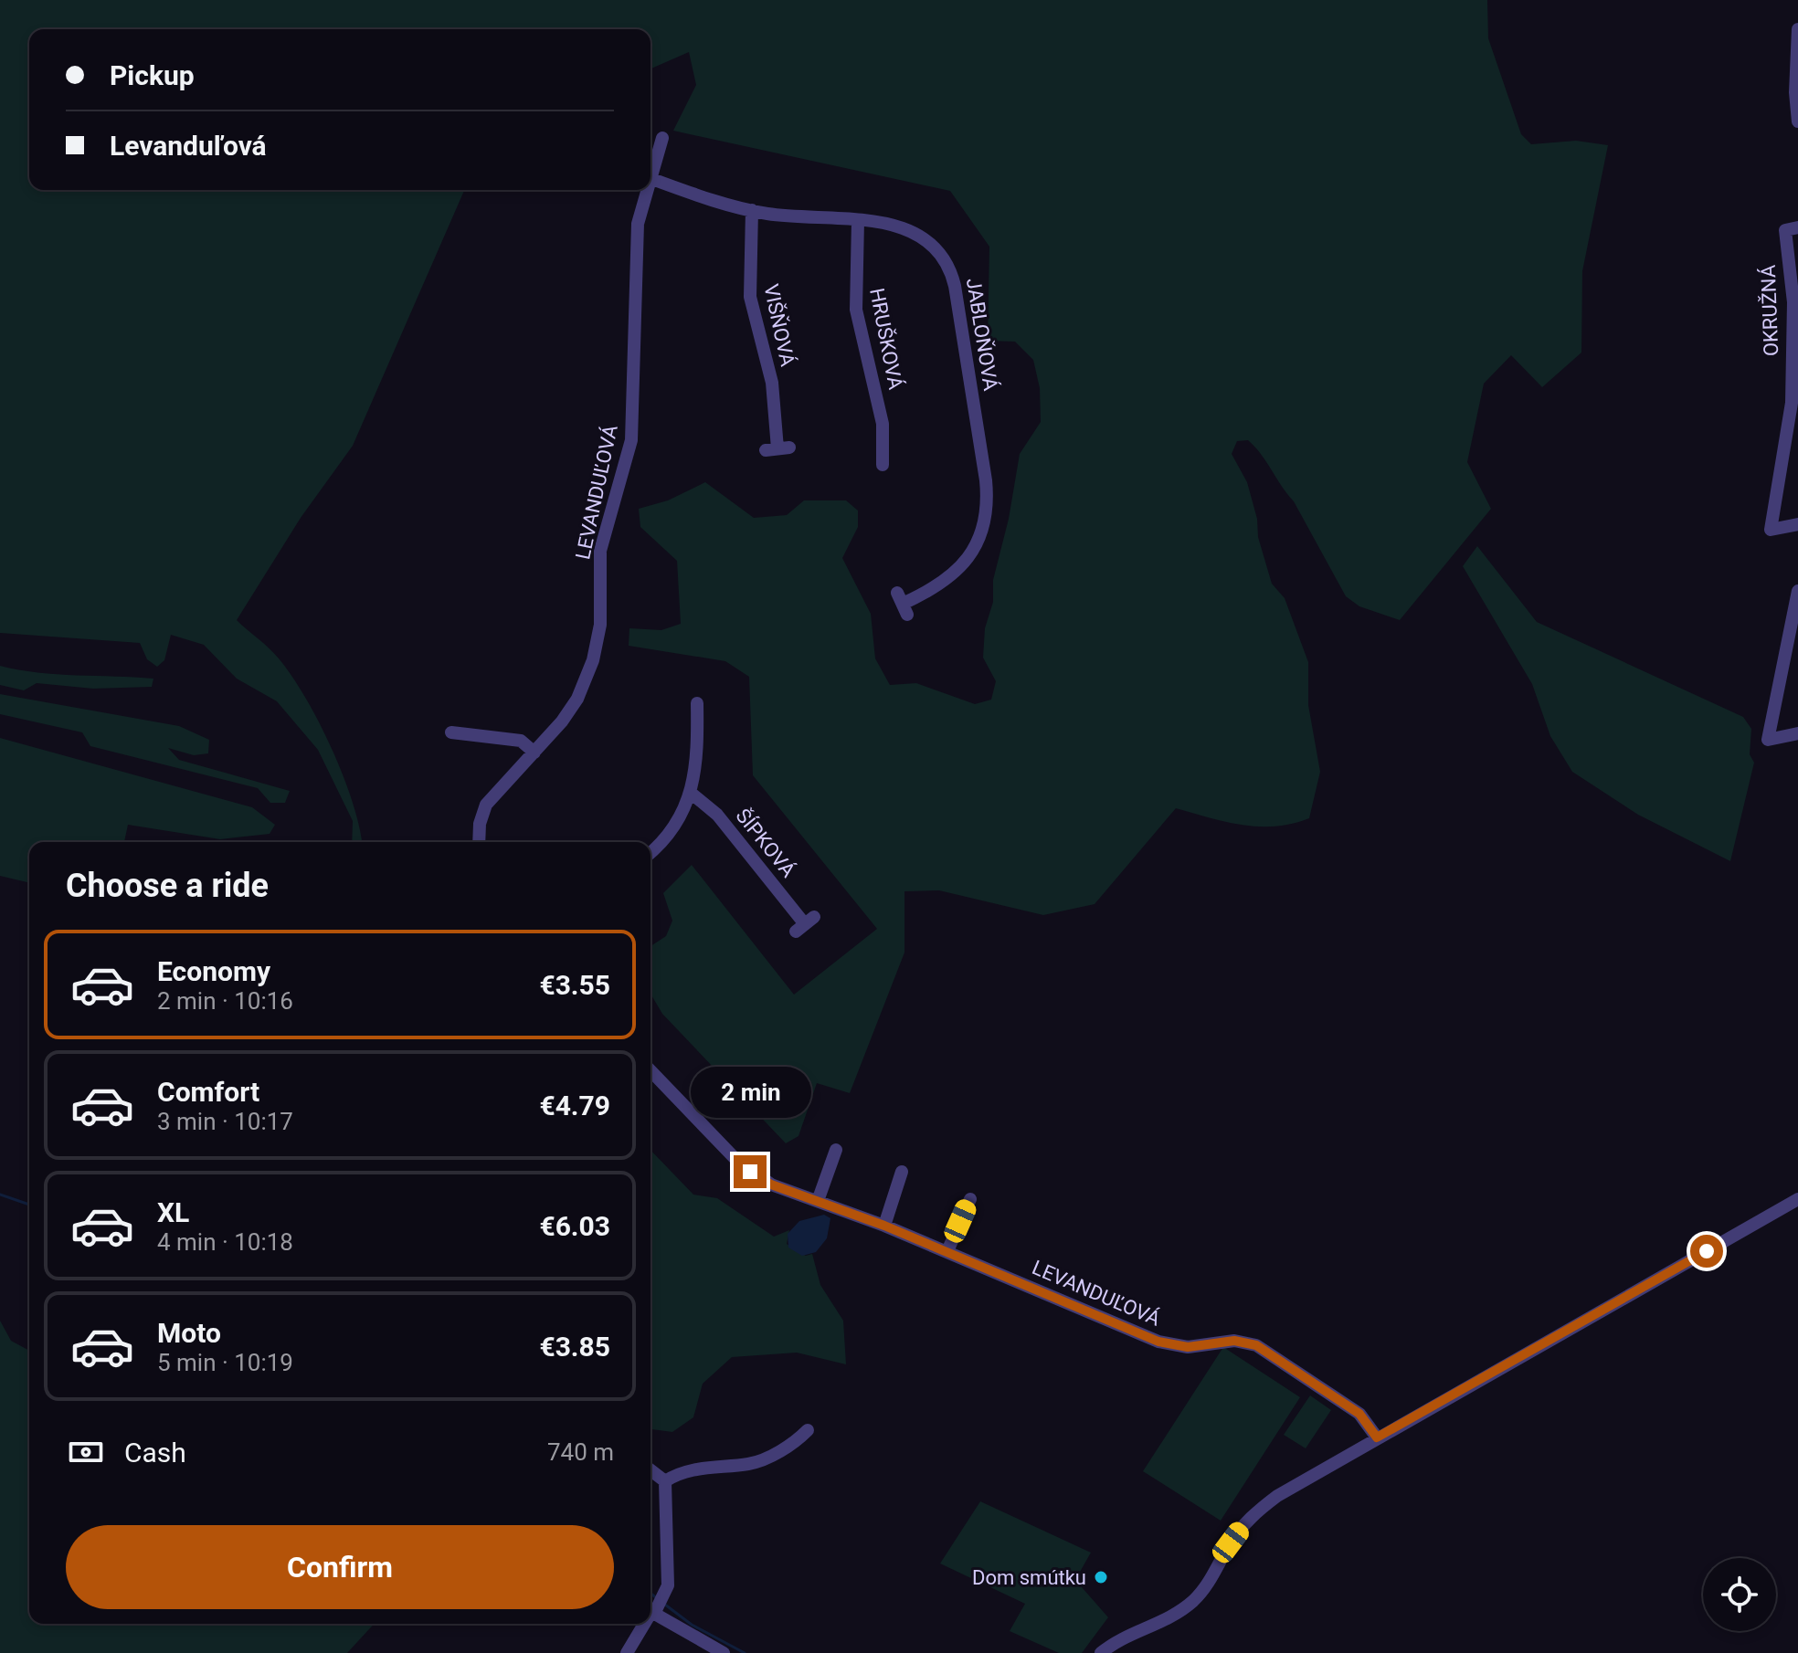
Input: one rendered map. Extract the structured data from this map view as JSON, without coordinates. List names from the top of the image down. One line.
{"streets":{"street":["OKRUŽNÁ","VIŠŇOVÁ","JABLOŇOVÁ","HRUŠKOVÁ","LEVANDUĽOVÁ","ŠÍPKOVÁ"]},"crossings":[["VIŠŇOVÁ","JABLOŇOVÁ"],["JABLOŇOVÁ","HRUŠKOVÁ"]],"places":["Dom smútku"],"page":{"banner":["Pickup","Levanduľová"],"heading":"Choose a ride","list":[{"name":"Economy","note":"2 min · 10:16","value":"€3.55"},{"name":"Comfort","note":"3 min · 10:17","value":"€4.79"},{"name":"XL","note":"4 min · 10:18","value":"€6.03"},{"name":"Moto","note":"5 min · 10:19","value":"€3.85"}],"bubble":"2 min","pay":["Cash","740 m"],"buttons":"Confirm"}}
